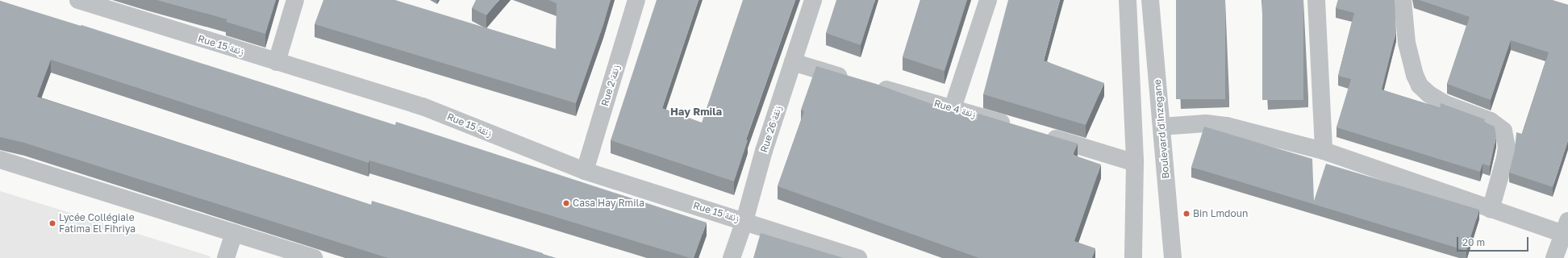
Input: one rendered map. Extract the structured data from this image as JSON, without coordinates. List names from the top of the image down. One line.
{"streets":{"street":["Rue 15 زنقة","Rue 2 زنقة","Rue 4 زنقة","Rue 26 زنقة","Boulevard d'Inzegane"]},"crossings":[["Rue 15 زنقة","Rue 2 زنقة"],["Rue 15 زنقة","Rue 26 زنقة"]],"districts":["Hay Rmila"],"places":["Casa Hay Rmila","Bin Lmdoun","Lycée Collégiale Fatima El Fihriya"],"scale_bar":"20 m"}
